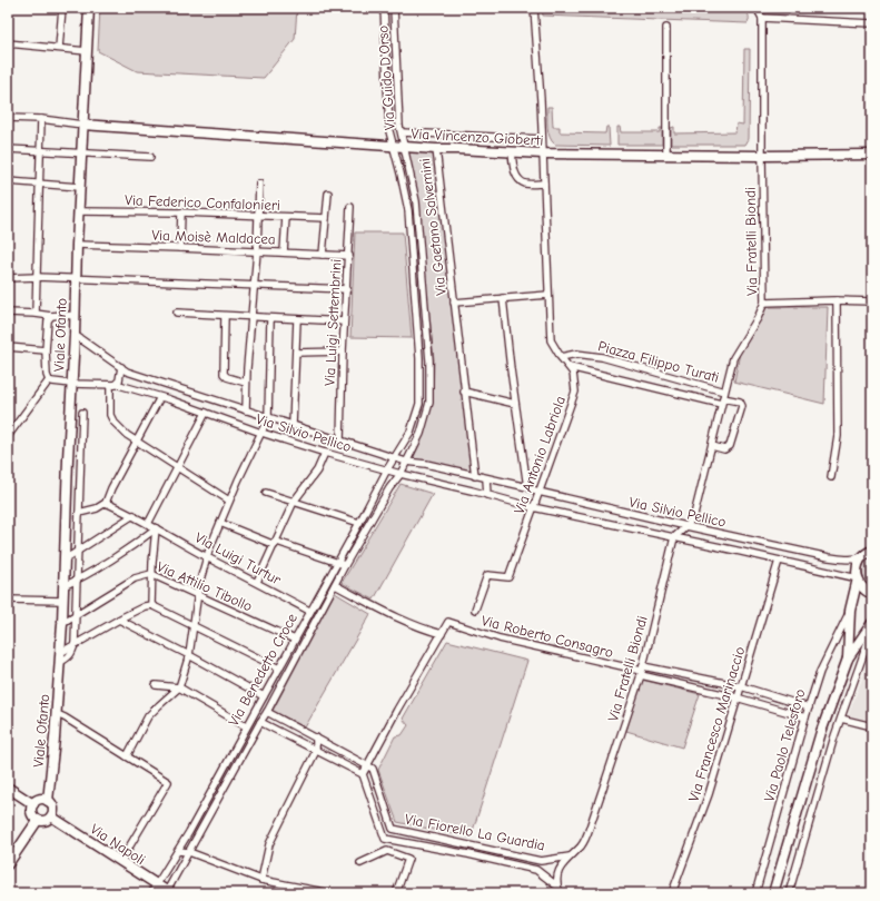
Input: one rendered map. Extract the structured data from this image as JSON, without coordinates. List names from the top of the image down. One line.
{"streets":{"street":["Via Guido D'Orso","Via Vincenzo Gioberti","Via Federico Confalonieri","Via Gaetano Salvemini","Via Moisè Maldacea","Via Fratelli Biondi","Via Luigi Settembrini","Viale Ofanto","Piazza Filippo Turati","Via Silvio Pellico","Via Antonio Labriola","Via Luigi Turtur","Via Attilio Tibollo","Via Roberto Consagro","Via Benedetto Croce","Via Francesco Marinaccio","Via Paolo Telesforo","Via Fiorello La Guardia","Via Napoli"]},"crossings":[["Via Guido D'Orso","Via Vincenzo Gioberti"],["Via Guido D'Orso","Via Gaetano Salvemini"],["Via Vincenzo Gioberti","Via Gaetano Salvemini"],["Via Vincenzo Gioberti","Via Fratelli Biondi"],["Via Vincenzo Gioberti","Viale Ofanto"],["Via Vincenzo Gioberti","Via Antonio Labriola"],["Via Federico Confalonieri","Viale Ofanto"],["Via Federico Confalonieri","Via Silvio Pellico"],["Via Gaetano Salvemini","Via Silvio Pellico"],["Via Gaetano Salvemini","Via Antonio Labriola"],["Via Gaetano Salvemini","Via Benedetto Croce"],["Via Moisè Maldacea","Via Luigi Settembrini"],["Via Moisè Maldacea","Viale Ofanto"],["Via Moisè Maldacea","Via Silvio Pellico"],["Via Fratelli Biondi","Piazza Filippo Turati"],["Via Fratelli Biondi","Via Silvio Pellico"],["Via Fratelli Biondi","Via Roberto Consagro"],["Via Fratelli Biondi","Via Fiorello La Guardia"],["Via Luigi Settembrini","Via Silvio Pellico"],["Viale Ofanto","Via Silvio Pellico"],["Viale Ofanto","Via Attilio Tibollo"],["Viale Ofanto","Via Napoli"],["Piazza Filippo Turati","Via Antonio Labriola"],["Via Silvio Pellico","Via Antonio Labriola"],["Via Silvio Pellico","Via Benedetto Croce"],["Via Silvio Pellico","Via Francesco Marinaccio"],["Via Silvio Pellico","Via Paolo Telesforo"],["Via Luigi Turtur","Via Benedetto Croce"],["Via Attilio Tibollo","Via Benedetto Croce"],["Via Roberto Consagro","Via Francesco Marinaccio"],["Via Roberto Consagro","Via Paolo Telesforo"],["Via Benedetto Croce","Via Napoli"]]}
